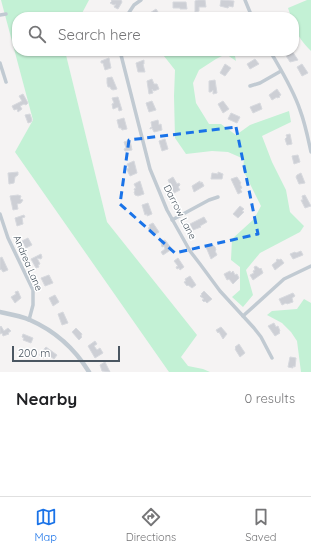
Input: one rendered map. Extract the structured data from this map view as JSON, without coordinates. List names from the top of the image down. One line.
{"streets":{"street":["Darrow Lane","Andrea Lane"]},"scale_bar":"200 m","page":{"search":"Search here","scale":"200 m","heading":["Nearby","0 results"],"nav":["Map","Directions","Saved"]}}
